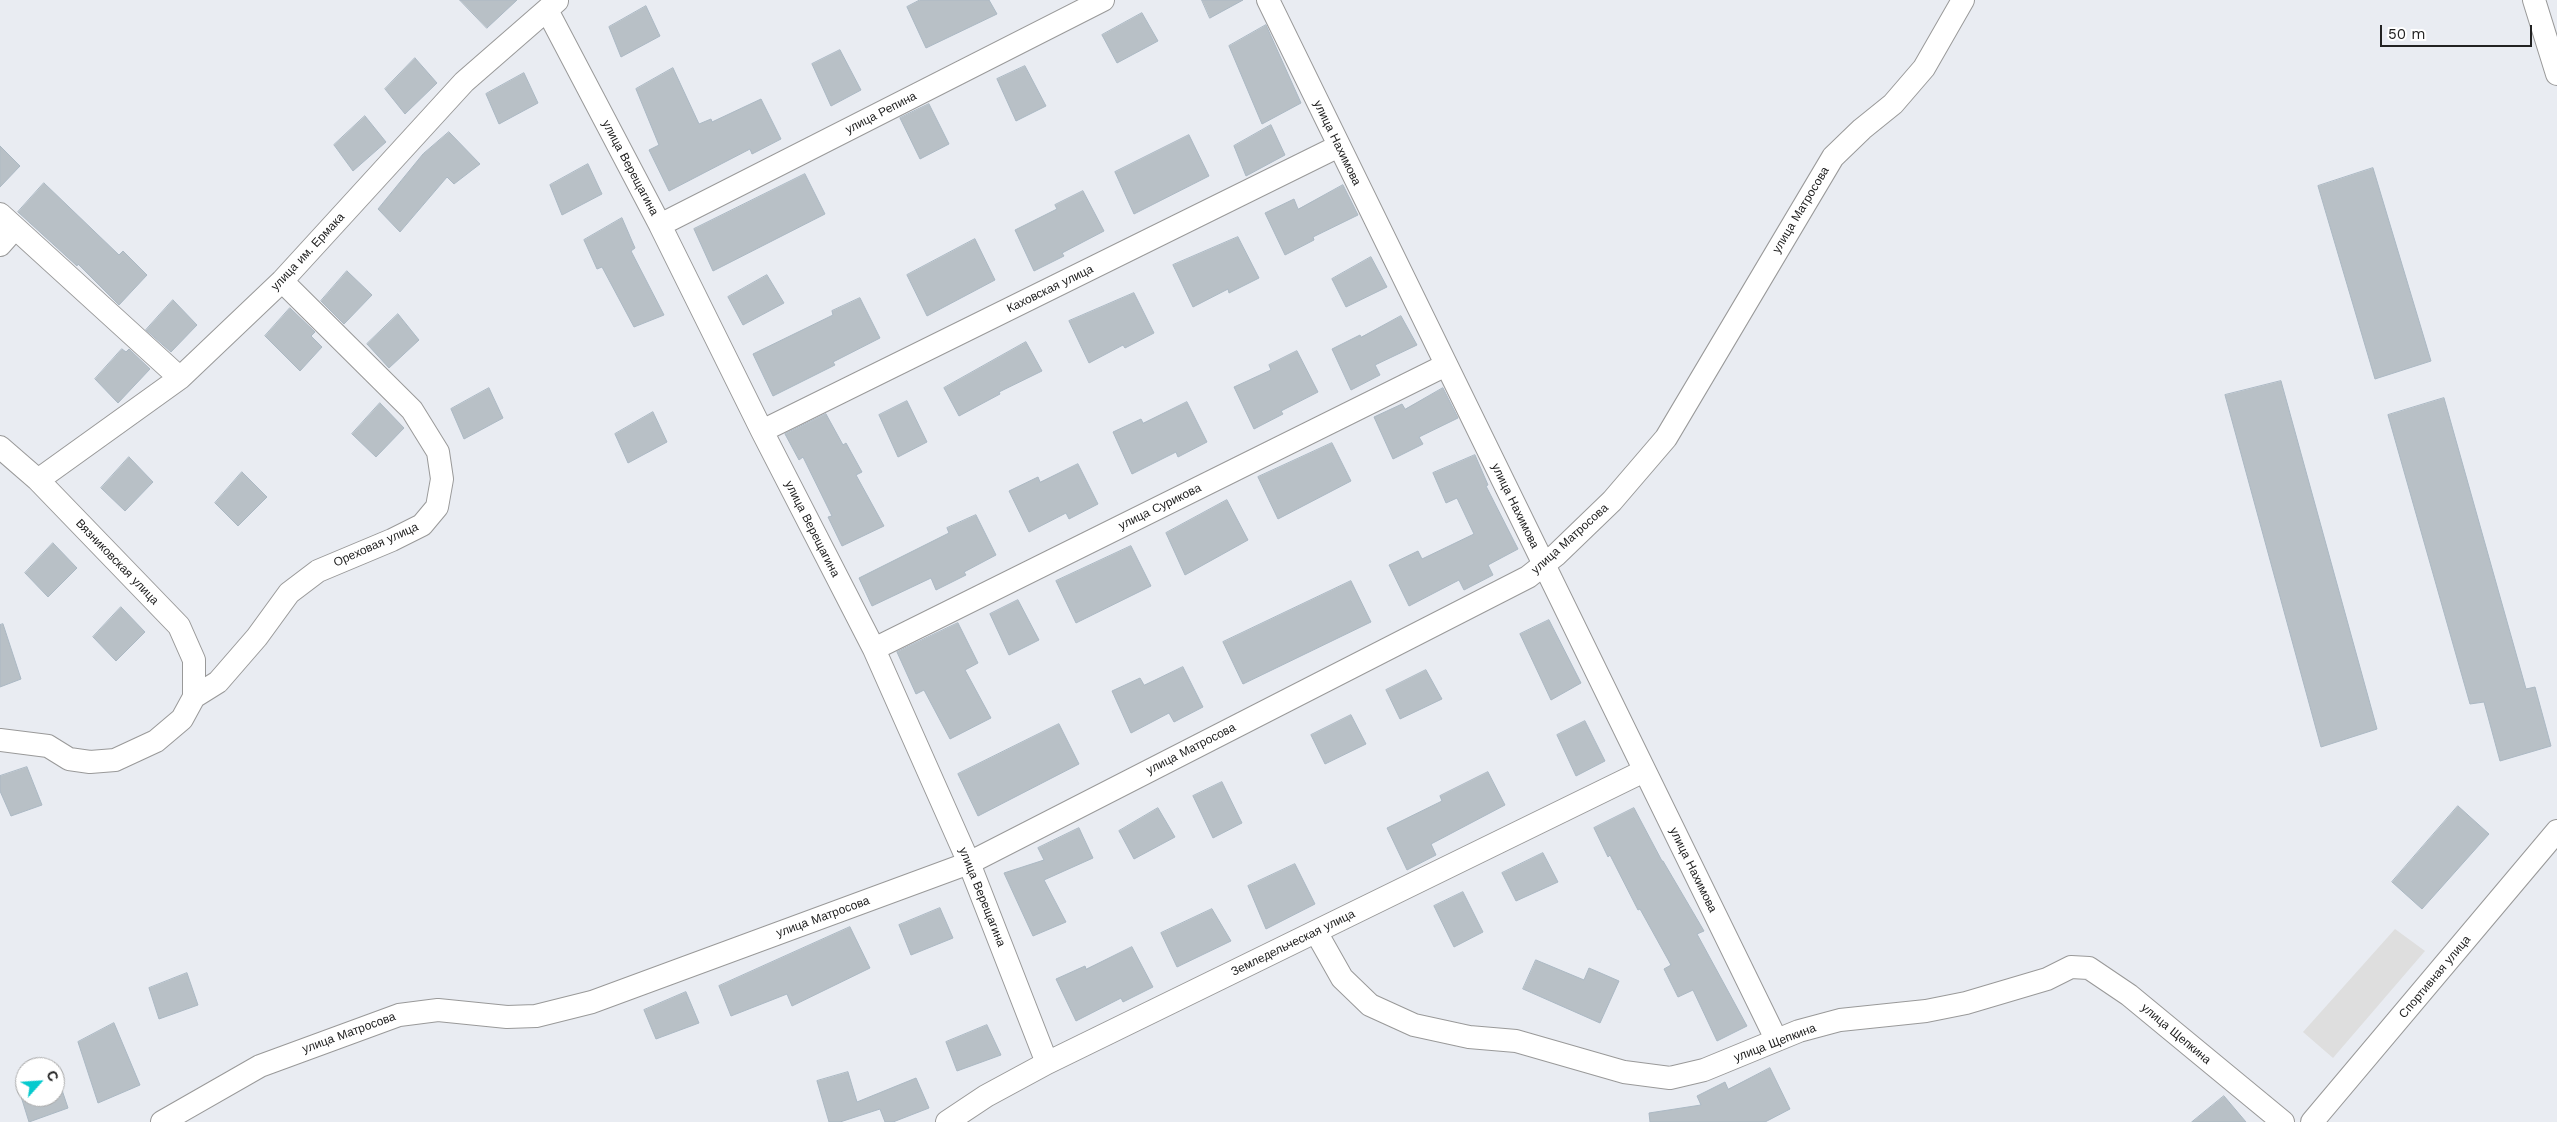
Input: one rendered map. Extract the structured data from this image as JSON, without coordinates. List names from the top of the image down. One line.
{"streets":{"street":["улица Репина","улица Нахимова","улица Верещагина","улица Матросова","улица им. Ермака","Каховская улица","улица Сурикова","Ореховая улица","Вязниковская улица","Земледельческая улица","Спортивная улица","улица Щепкина"]},"crossings":[["улица Репина","улица Верещагина"],["улица Нахимова","улица Матросова"],["улица Нахимова","Каховская улица"],["улица Нахимова","улица Сурикова"],["улица Нахимова","Земледельческая улица"],["улица Нахимова","улица Щепкина"],["улица Верещагина","улица Матросова"],["улица Верещагина","улица им. Ермака"],["улица Верещагина","Каховская улица"],["улица Верещагина","улица Сурикова"],["улица Верещагина","Земледельческая улица"],["улица им. Ермака","Ореховая улица"],["улица им. Ермака","Вязниковская улица"],["Ореховая улица","Вязниковская улица"],["Земледельческая улица","улица Щепкина"]],"scale_bar":"50 m","north":"top right"}
